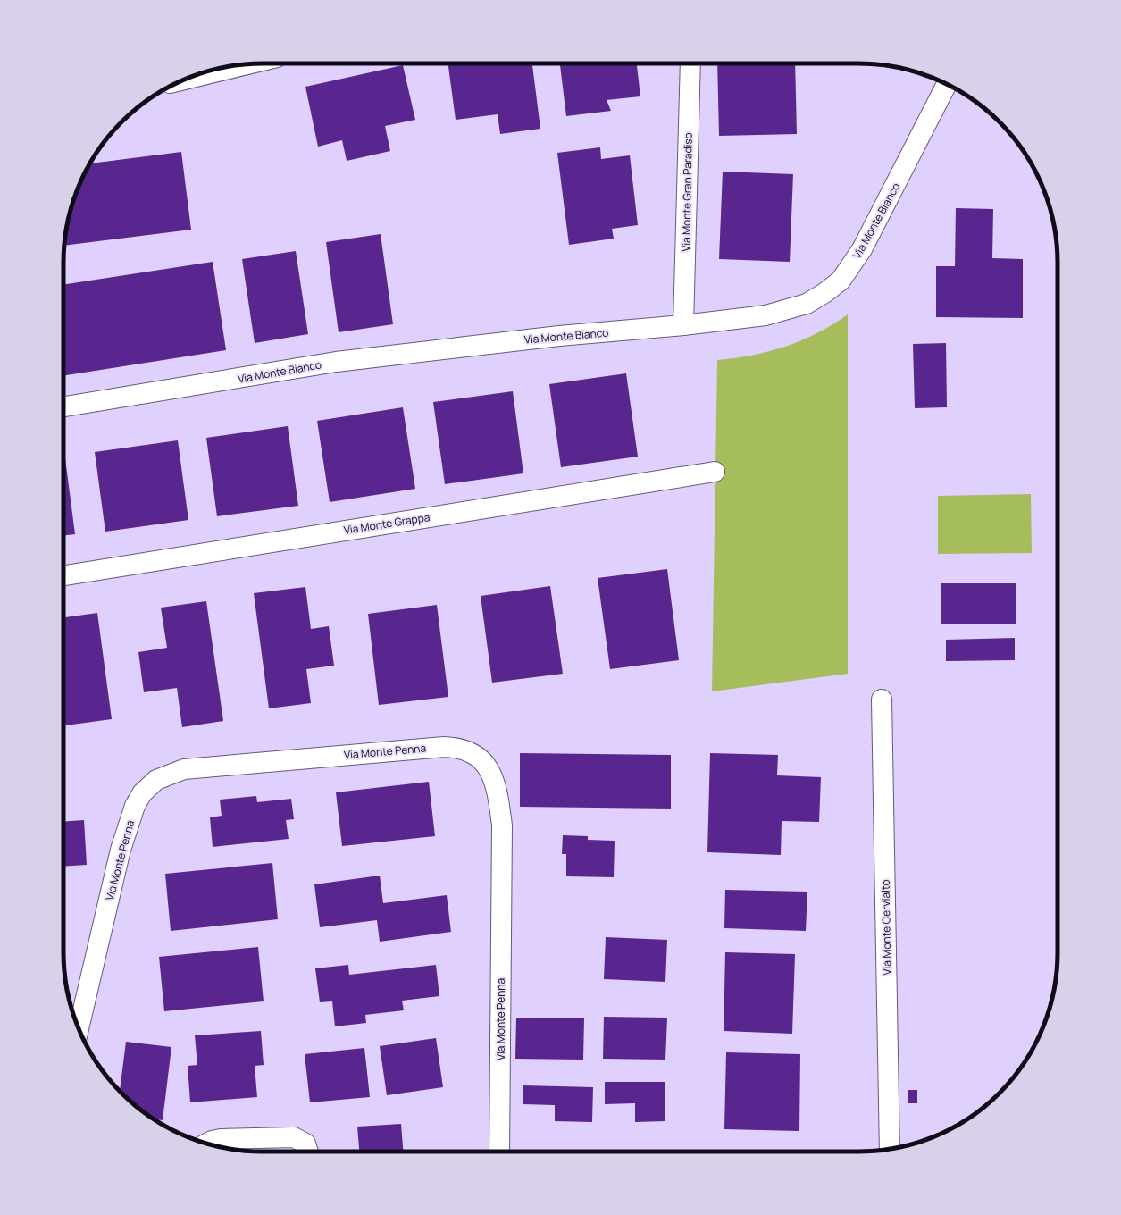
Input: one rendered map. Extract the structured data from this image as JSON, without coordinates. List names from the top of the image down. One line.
{"streets":{"street":["Via Monte Gran Paradiso","Via Monte Bianco","Via Monte Grappa","Via Monte Penna","Via Monte Cervialto"]},"crossings":[["Via Monte Gran Paradiso","Via Monte Bianco"]]}
